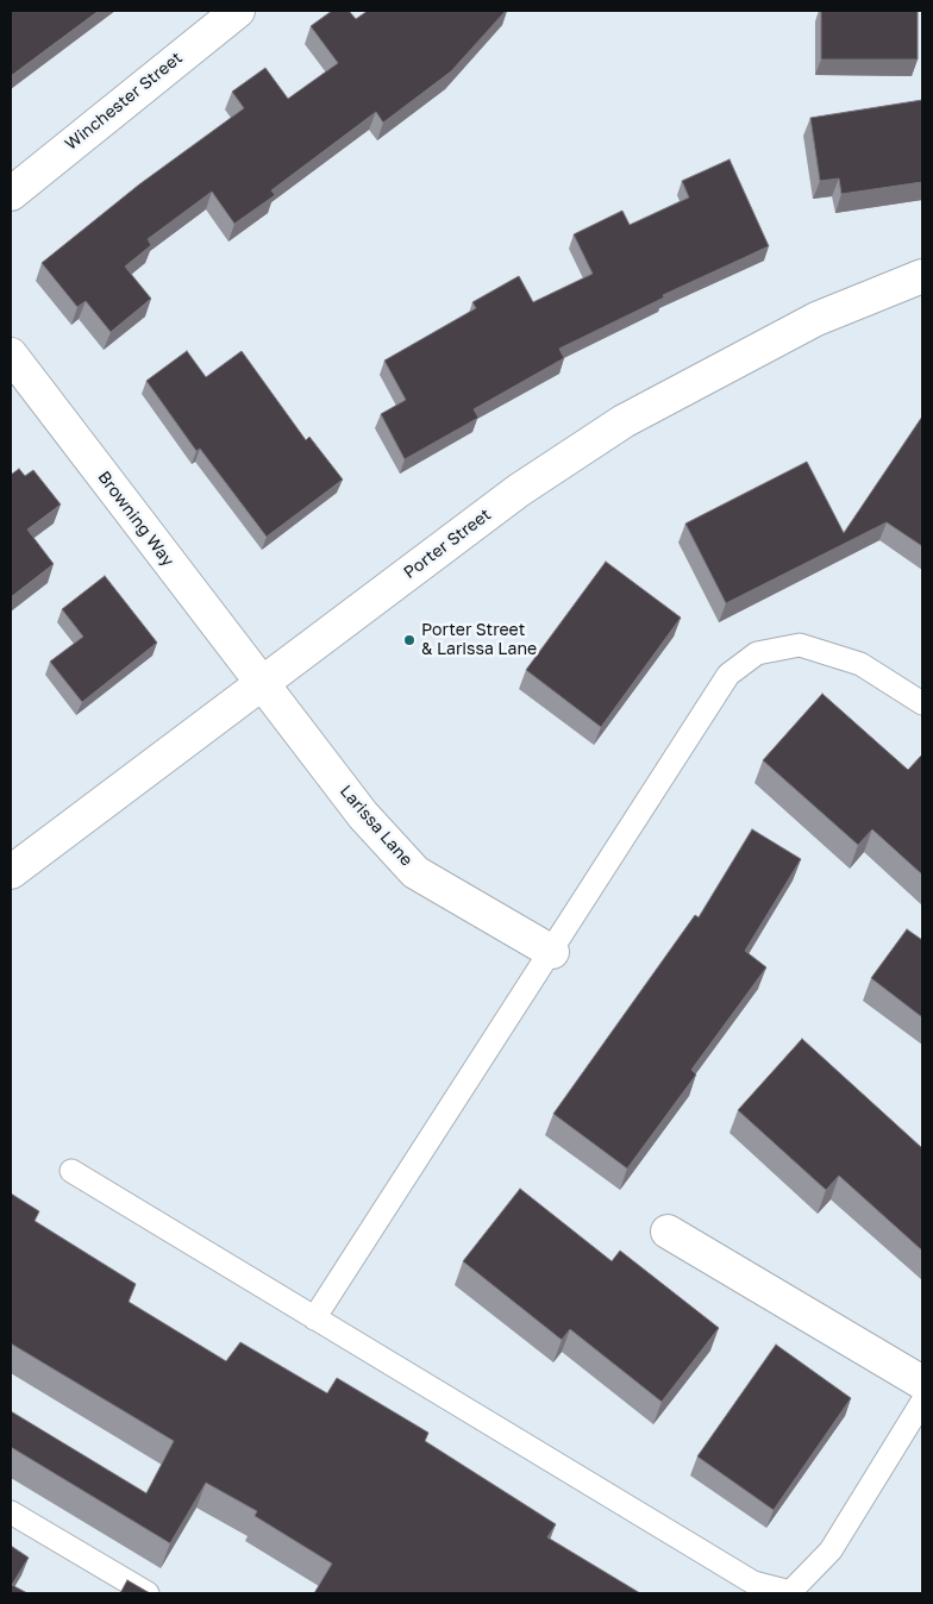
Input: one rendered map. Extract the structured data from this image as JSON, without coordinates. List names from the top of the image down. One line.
{"streets":{"street":["Winchester Street","Browning Way","Porter Street","Larissa Lane"]},"crossings":[["Browning Way","Porter Street"],["Browning Way","Larissa Lane"],["Porter Street","Larissa Lane"]],"places":["Porter Street & Larissa Lane"]}
